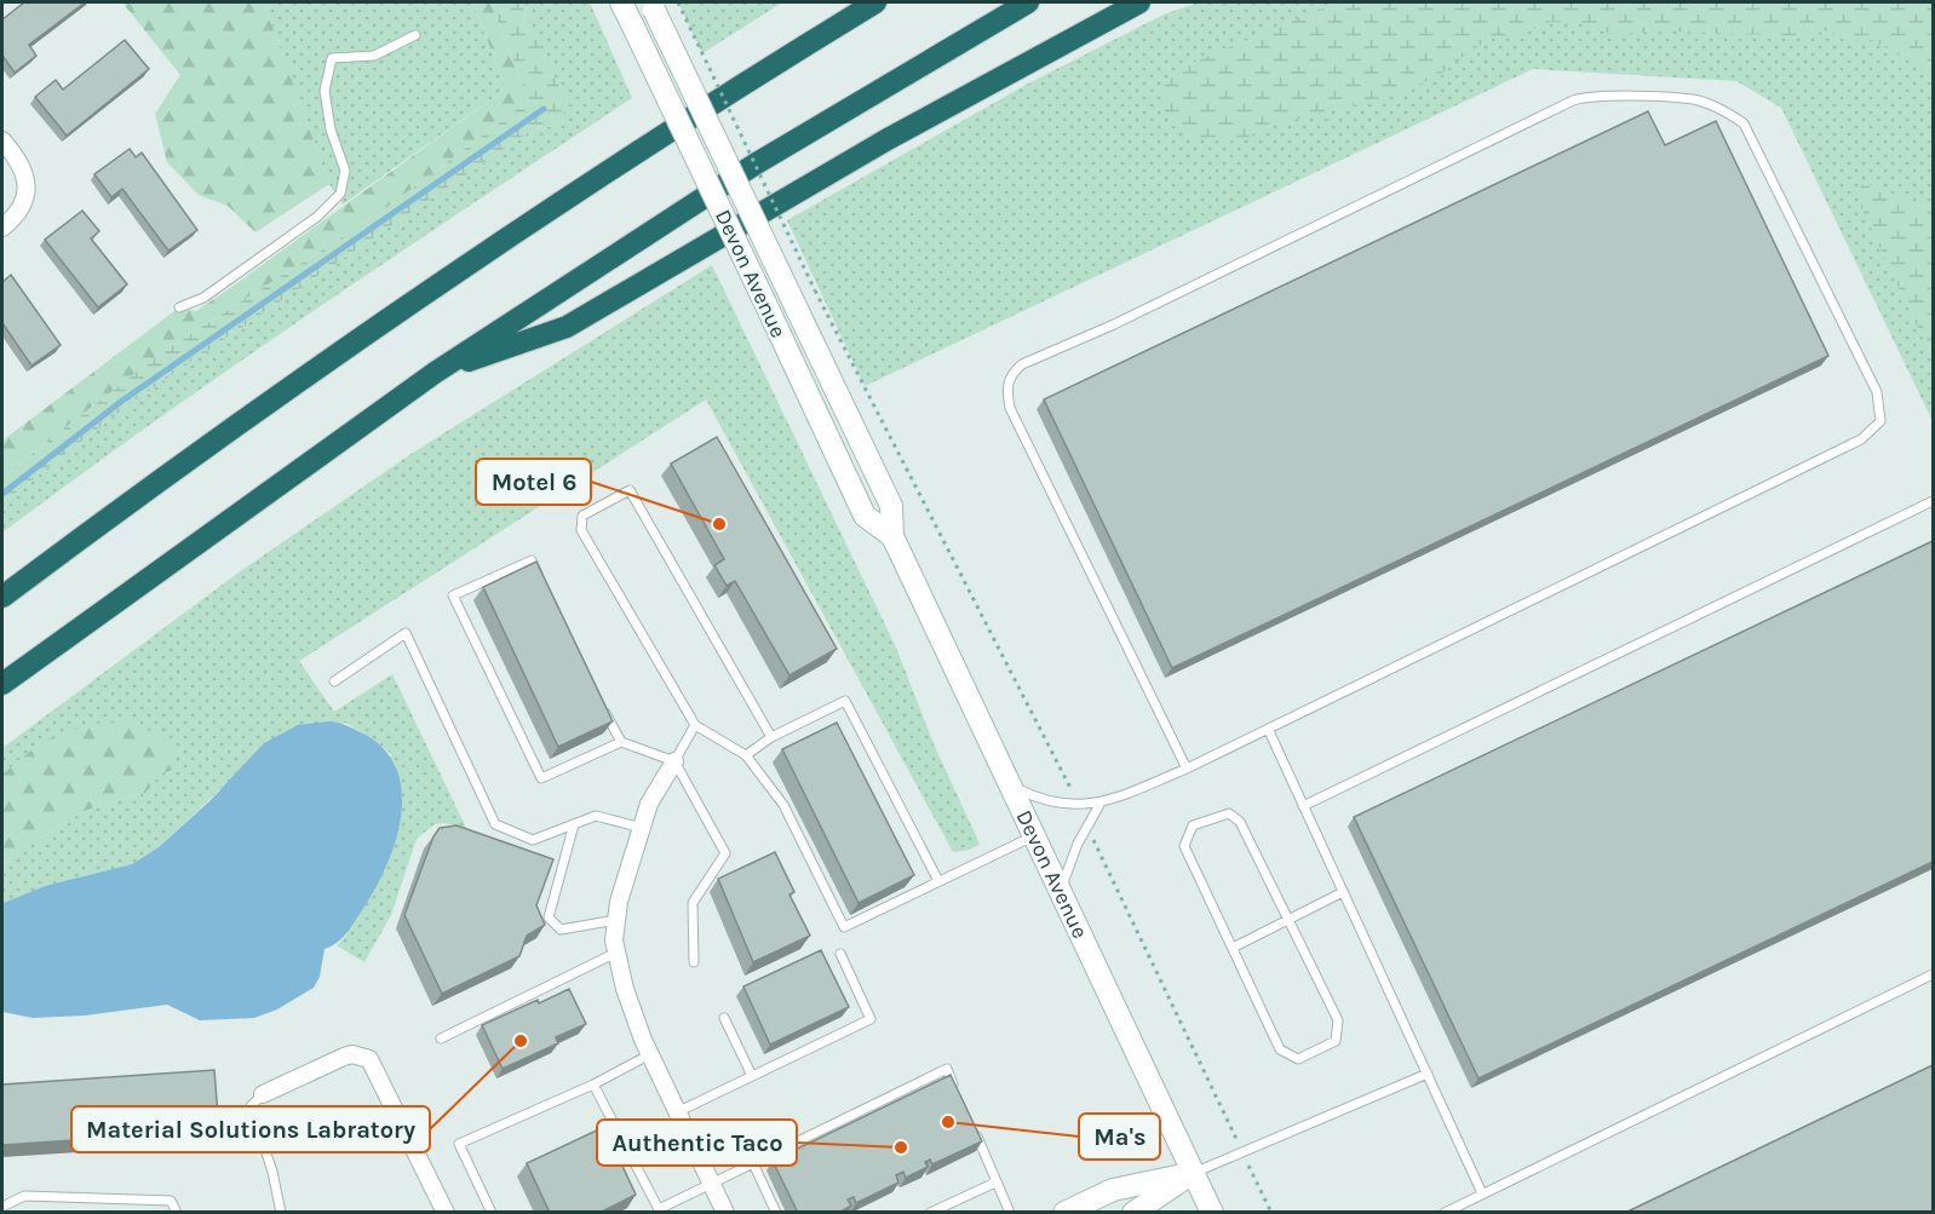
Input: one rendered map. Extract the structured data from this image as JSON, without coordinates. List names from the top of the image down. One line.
{"streets":{"main road":["Devon Avenue"]},"places":["Motel 6","Material Solutions Labratory","Ma's","Authentic Taco"]}
